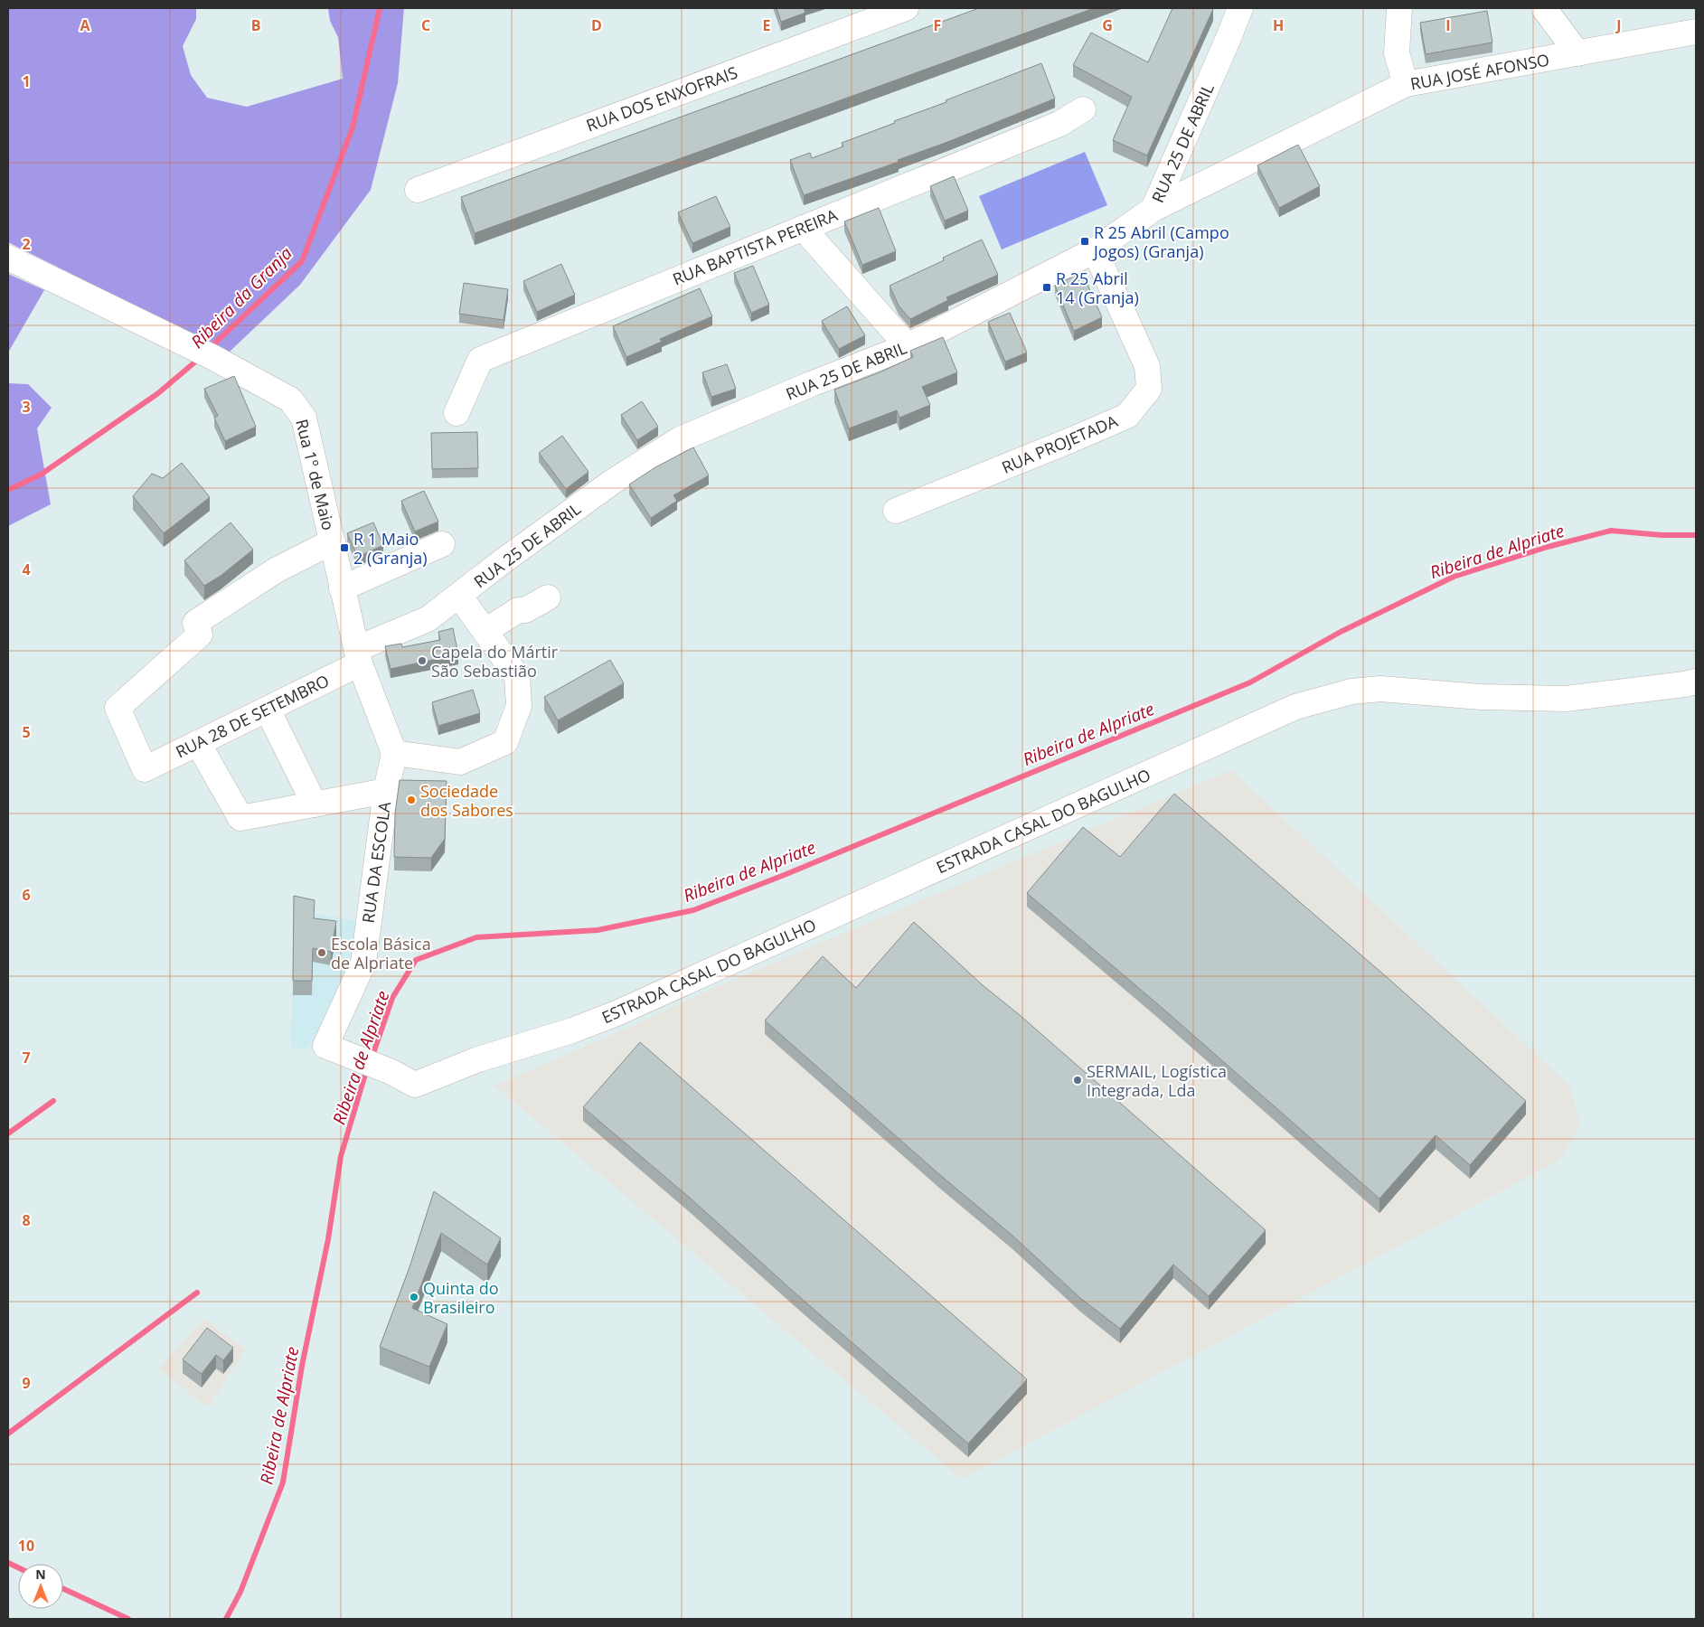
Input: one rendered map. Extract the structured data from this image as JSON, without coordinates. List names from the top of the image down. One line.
{"streets":{"street":["RUA JOSÉ AFONSO","RUA DOS ENXOFRAIS","RUA 25 DE ABRIL","RUA BAPTISTA PEREIRA","RUA PROJETADA","Rua 1º de Maio","RUA 28 DE SETEMBRO","ESTRADA CASAL DO BAGULHO","RUA DA ESCOLA"]},"crossings":[["RUA JOSÉ AFONSO","RUA 25 DE ABRIL"],["RUA 25 DE ABRIL","RUA PROJETADA"],["RUA 25 DE ABRIL","Rua 1º de Maio"],["RUA 25 DE ABRIL","RUA 28 DE SETEMBRO"],["RUA 25 DE ABRIL","RUA DA ESCOLA"],["Rua 1º de Maio","RUA 28 DE SETEMBRO"],["Rua 1º de Maio","RUA DA ESCOLA"],["RUA 28 DE SETEMBRO","RUA DA ESCOLA"],["ESTRADA CASAL DO BAGULHO","RUA DA ESCOLA"]],"water":["Ribeira da Granja","Ribeira de Alpriate"],"places":{"transit":["R 25 Abril (Campo Jogos) (Granja)","R 25 Abril 14 (Granja)","R 1 Maio 2 (Granja)"],"other":["Capela do Mártir São Sebastião","Sociedade dos Sabores","Escola Básica de Alpriate","SERMAIL, Logística Integrada, Lda","Quinta do Brasileiro"]},"north":"top","grid":{"columns":["A","B","C","D","E","F","G","H","I","J"],"rows":["1","2","3","4","5","6","7","8","9","10"]}}
